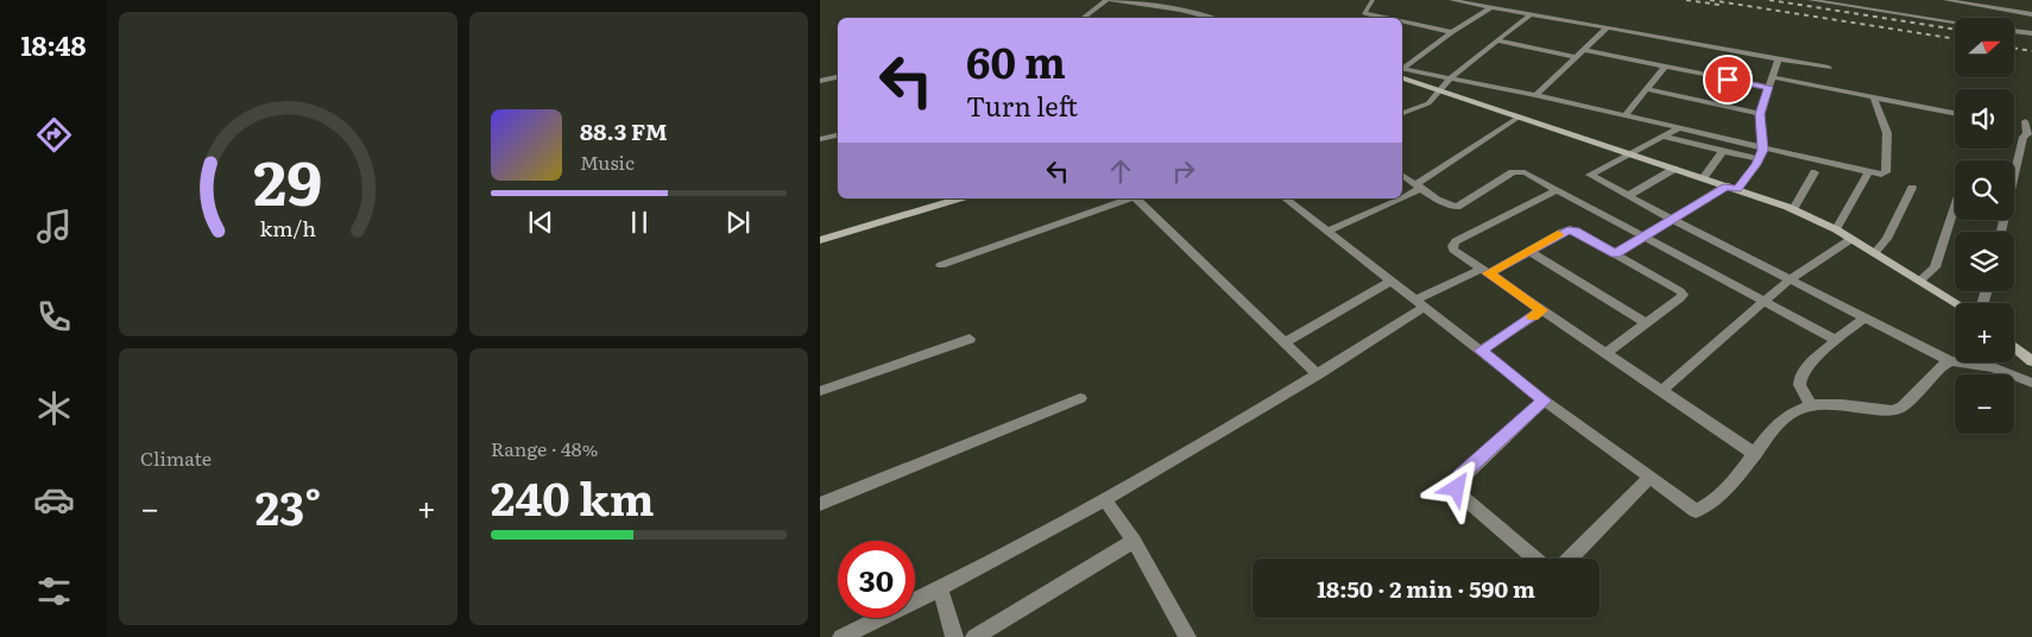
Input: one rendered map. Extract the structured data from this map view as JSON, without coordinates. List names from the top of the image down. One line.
{"north":"right","page":{"tabs":"18:48","map_buttons":["+","−"],"turn":["60 m","Turn left"],"song":["88.3 FM","Music"],"tile":["Climate",["Range · 48%","240 km"]],"heat":["−","23°","+"],"limit":"30","trip":"18:50 · 2 min · 590 m","gauge":["29","km/h"]}}
